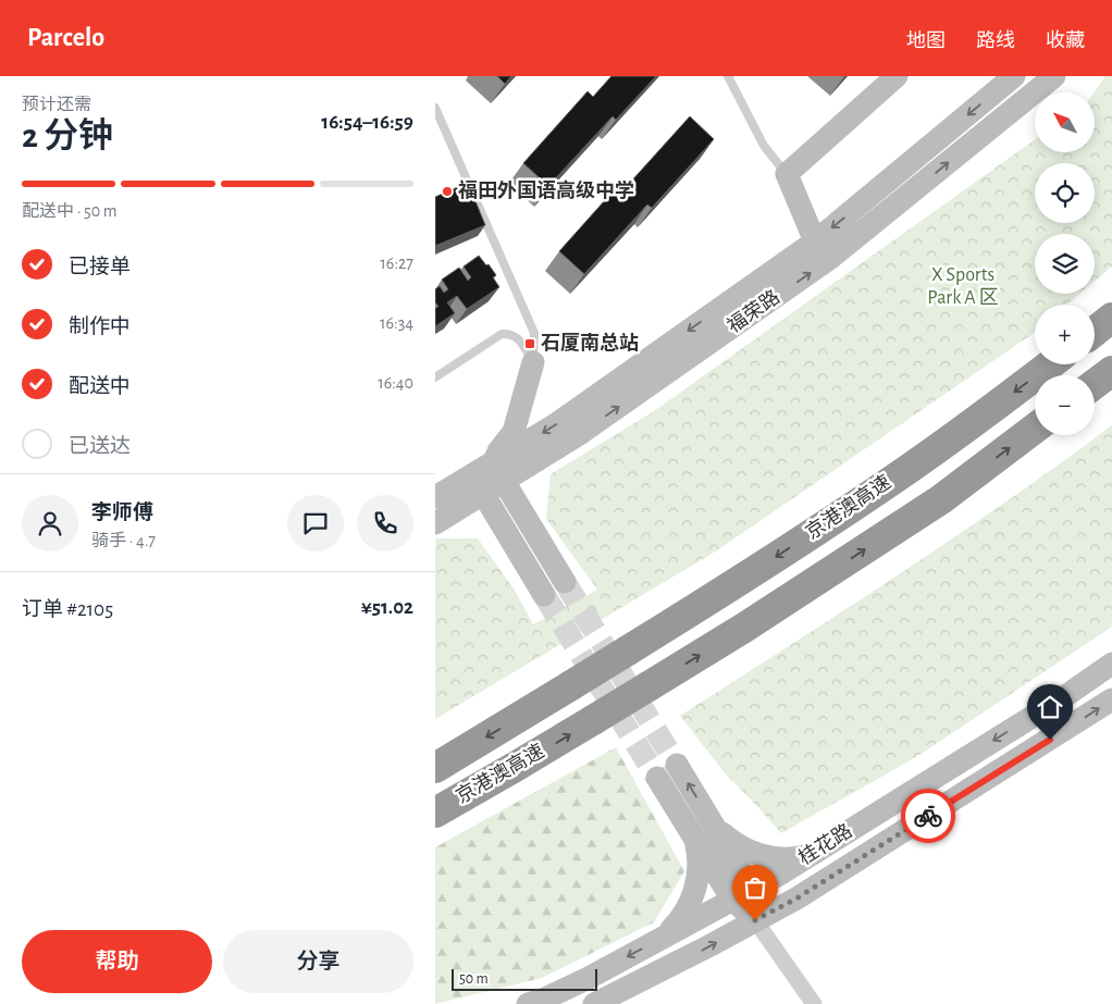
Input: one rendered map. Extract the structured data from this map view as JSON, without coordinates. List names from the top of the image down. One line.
{"streets":{"highway":["京港澳高速"],"main road":["福荣路","桂花路"]},"parks":["X Sports Park A 区"],"places":{"other":["福田外国语高级中学"],"transit":["石厦南总站"]},"scale_bar":"50 m","north":"top left","page":{"header":"Parcelo","nav":["地图","路线","收藏"],"heading":["2 分钟","预计还需","16:54–16:59"],"panel":["李师傅","骑手 · 4.7","订单 #2105","¥51.02"],"map_buttons":["+","−"],"bar":"配送中 · 50 m","list":[["已接单","16:27"],["制作中","16:34"],["配送中","16:40"],"已送达"],"buttons":["帮助","分享"],"scale":"50 m"}}
